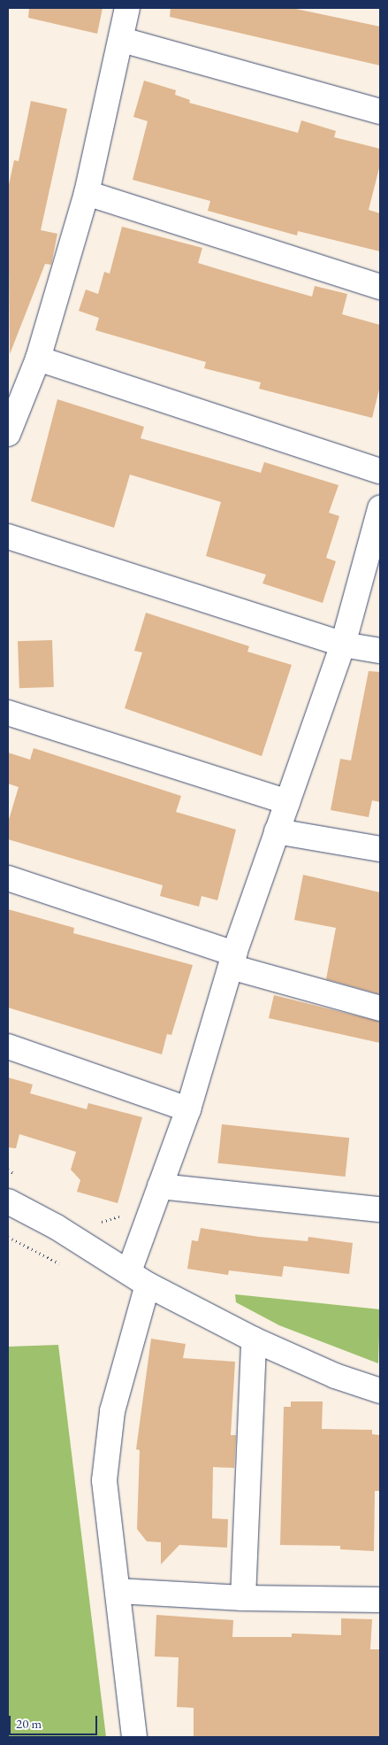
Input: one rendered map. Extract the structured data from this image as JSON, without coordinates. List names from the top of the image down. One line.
{"scale_bar":"20 m"}
